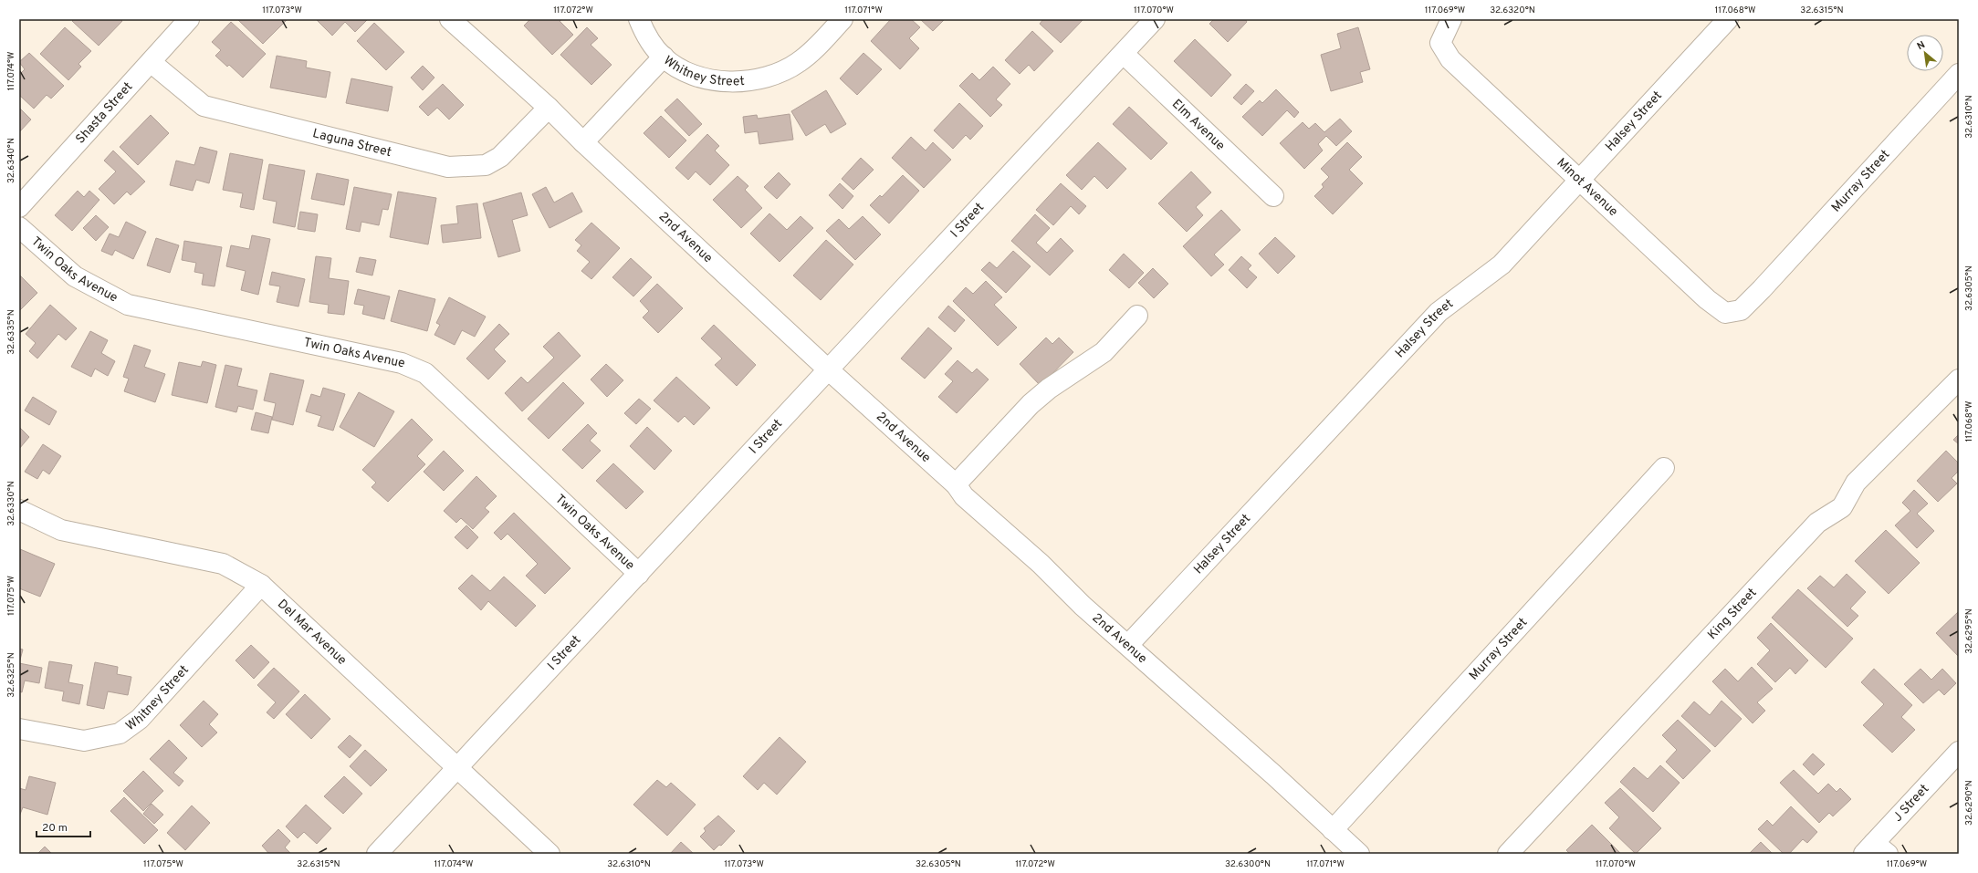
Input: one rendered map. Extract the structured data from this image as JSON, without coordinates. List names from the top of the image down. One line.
{"streets":{"street":["Whitney Street","Shasta Street","Halsey Street","Elm Avenue","Laguna Street","Murray Street","Minot Avenue","I Street","2nd Avenue","Twin Oaks Avenue","King Street","Del Mar Avenue","J Street"]},"crossings":[["Whitney Street","2nd Avenue"],["Whitney Street","Del Mar Avenue"],["Shasta Street","Laguna Street"],["Halsey Street","Minot Avenue"],["Halsey Street","2nd Avenue"],["Elm Avenue","I Street"],["Laguna Street","2nd Avenue"],["Murray Street","Minot Avenue"],["Murray Street","2nd Avenue"],["I Street","2nd Avenue"],["I Street","Twin Oaks Avenue"],["I Street","Del Mar Avenue"]],"scale_bar":"20 m","north":"top left","coordinates":["117.073°W","117.072°W","117.071°W","117.070°W","117.069°W","32.6320°N","117.068°W","32.6315°N","117.074°W","32.6310°N","32.6340°N","32.6305°N","32.6335°N","32.6330°N","117.075°W","32.6295°N","32.6325°N","32.6290°N","32.6300°N"]}
